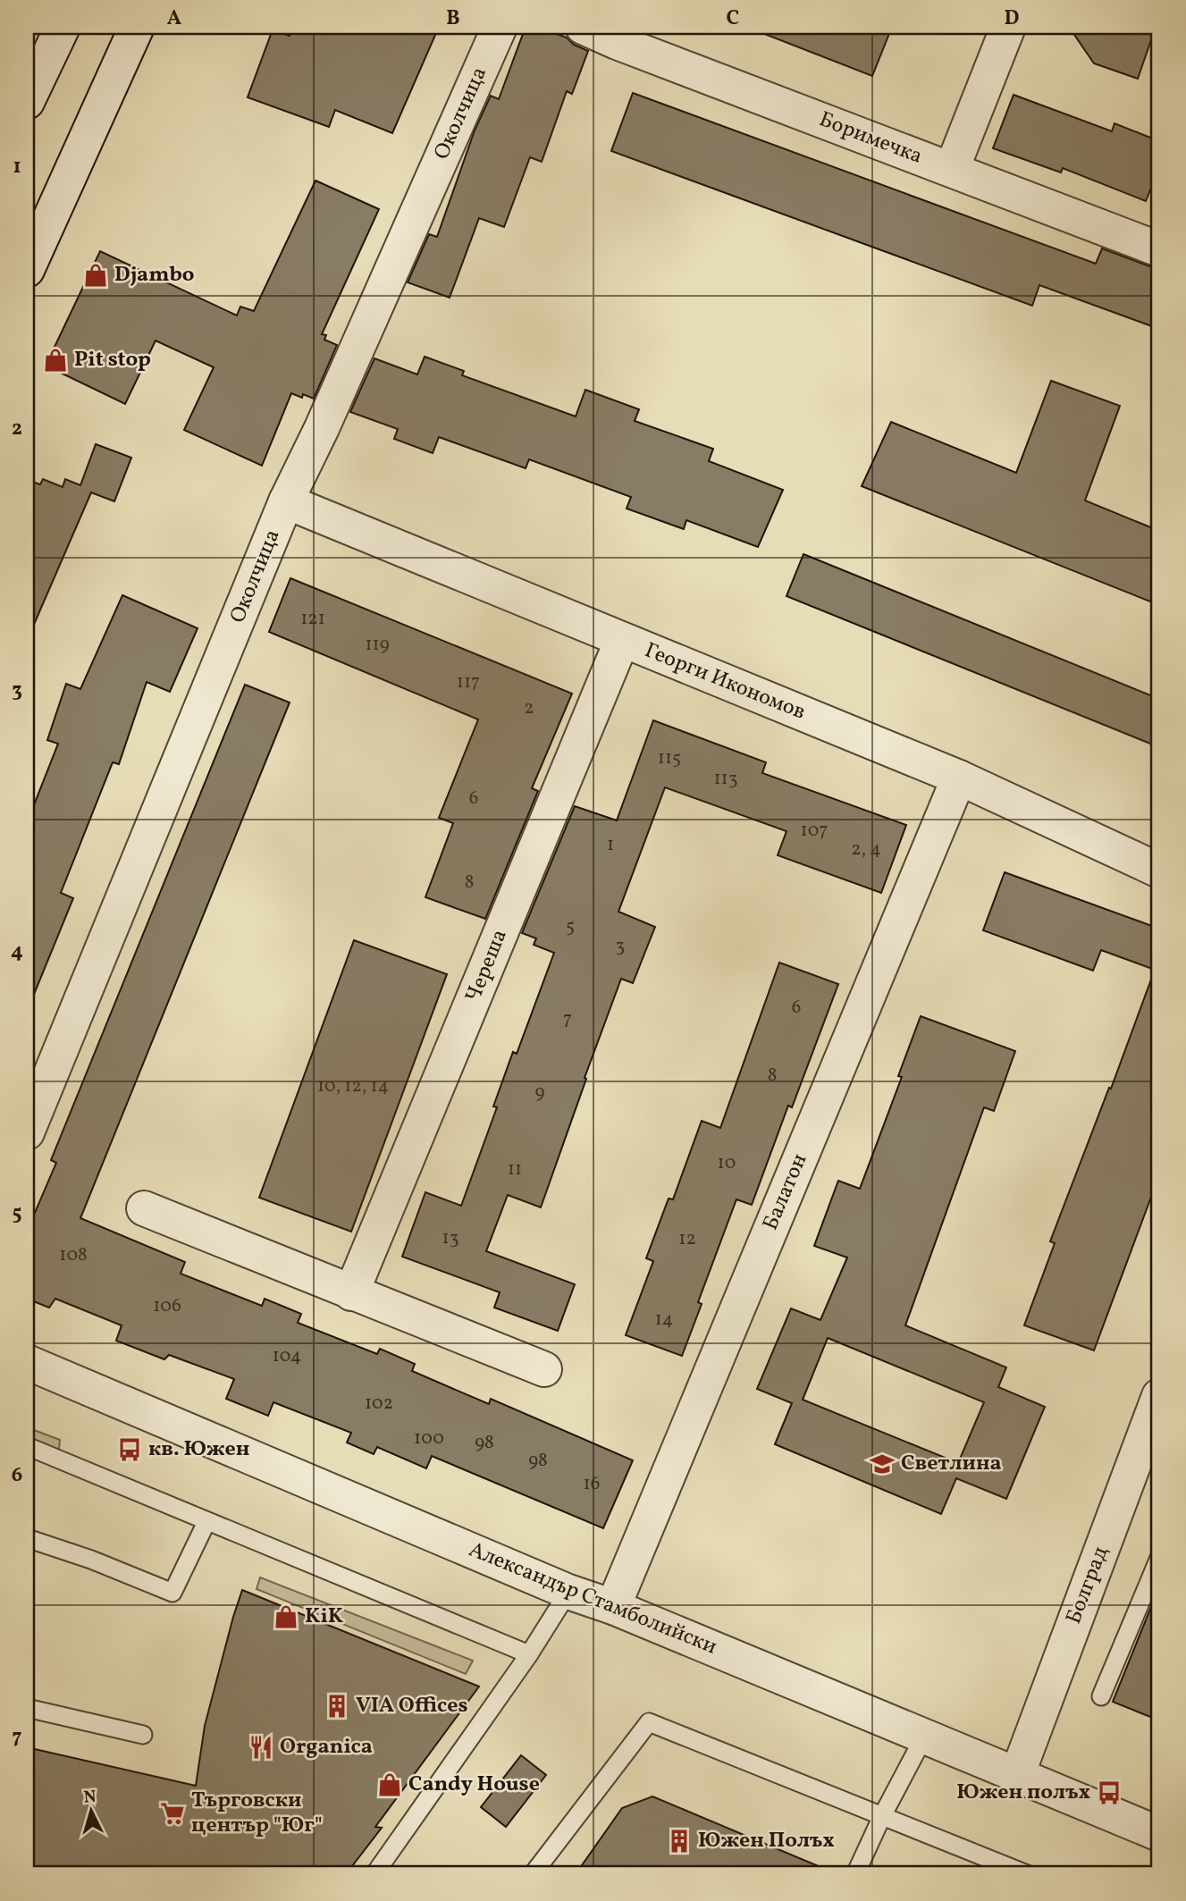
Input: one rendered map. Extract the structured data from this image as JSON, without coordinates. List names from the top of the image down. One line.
{"streets":{"street":["Околчица","Боримечка","Георги Икономов","Череша","Балатон","Болград","Александър Стамболийски"]},"crossings":[["Околчица","Георги Икономов"],["Георги Икономов","Череша"],["Георги Икономов","Балатон"],["Балатон","Александър Стамболийски"],["Болград","Александър Стамболийски"]],"places":{"shop":["Djambo","Pit stop","KiK","Candy House"],"bus stop":["кв. Южен","Южен полъх"],"school or university":["Светлина"],"building":["VIA Offices","Южен Полъх"],"restaurant":["Organica"],"supermarket":["Търговски център \"Юг\""]},"house_numbers":["121","119","117","2","115","113","6","107","1","2, 4","8","5","3","6","7","8","10, 12, 14","9","10","11","13","12","108","106","14","104","102","100","98","98","16"],"north":"top","grid":{"columns":["A","B","C","D"],"rows":["1","2","3","4","5","6","7"]}}
